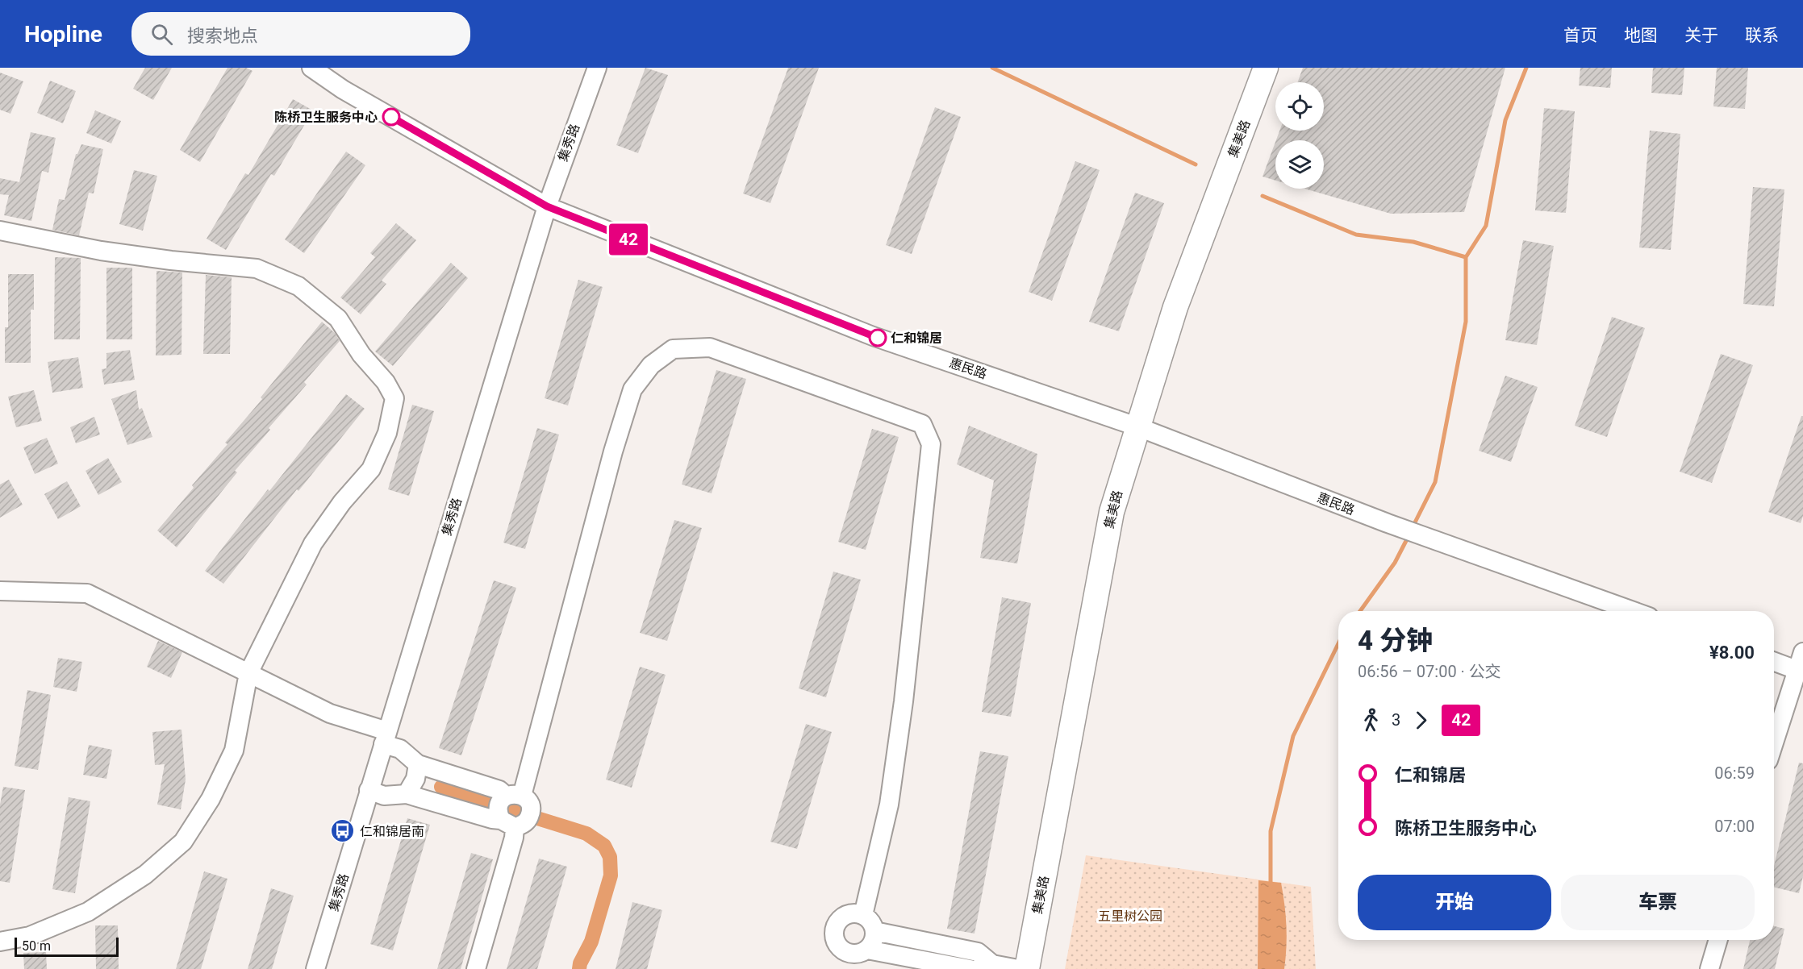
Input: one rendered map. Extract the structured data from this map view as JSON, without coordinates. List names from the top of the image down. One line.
{"streets":{"main road":["集美路"],"street":["集秀路","惠民路"]},"crossings":[["集美路","惠民路"],["集秀路","惠民路"]],"parks":["五里树公园"],"places":{"other":["陈桥卫生服务中心","仁和锦居"],"bus stop":["仁和锦居南"]},"lines":["bus line 42"],"scale_bar":"50 m","page":{"header":"Hopline","search":"搜索地点","nav":["首页","地图","关于","联系"],"on_map":"42","heading":["4 分钟","06:56 – 07:00 · 公交","¥8.00"],"legs":["3","42"],"list":[{"name":"仁和锦居","value":"06:59"},{"name":"陈桥卫生服务中心","value":"07:00"}],"buttons":["开始","车票"],"scale":"50 m"}}
